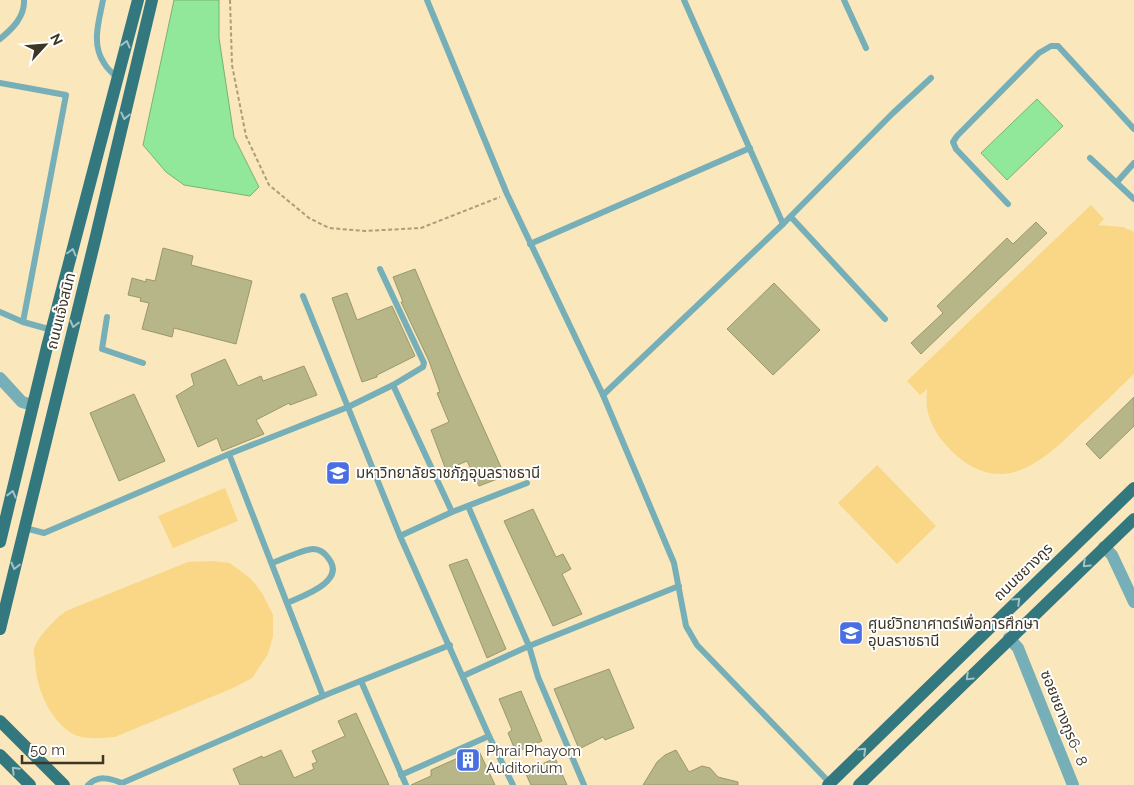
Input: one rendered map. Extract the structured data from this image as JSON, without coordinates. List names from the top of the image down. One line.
{"streets":{"main road":["ถนนแจ้งสนิท","ถนนชยางกูร"],"street":["ซอยชยางกูร6- 8"]},"places":{"school or university":["มหาวิทยาลัยราชภัฏอุบลราชธานี","ศูนย์วิทยาศาตร์เพื่อการศึกษา อุบลราชธานี"],"building":["Phrai Phayom Auditorium"]},"scale_bar":"50 m","north":"top right"}
